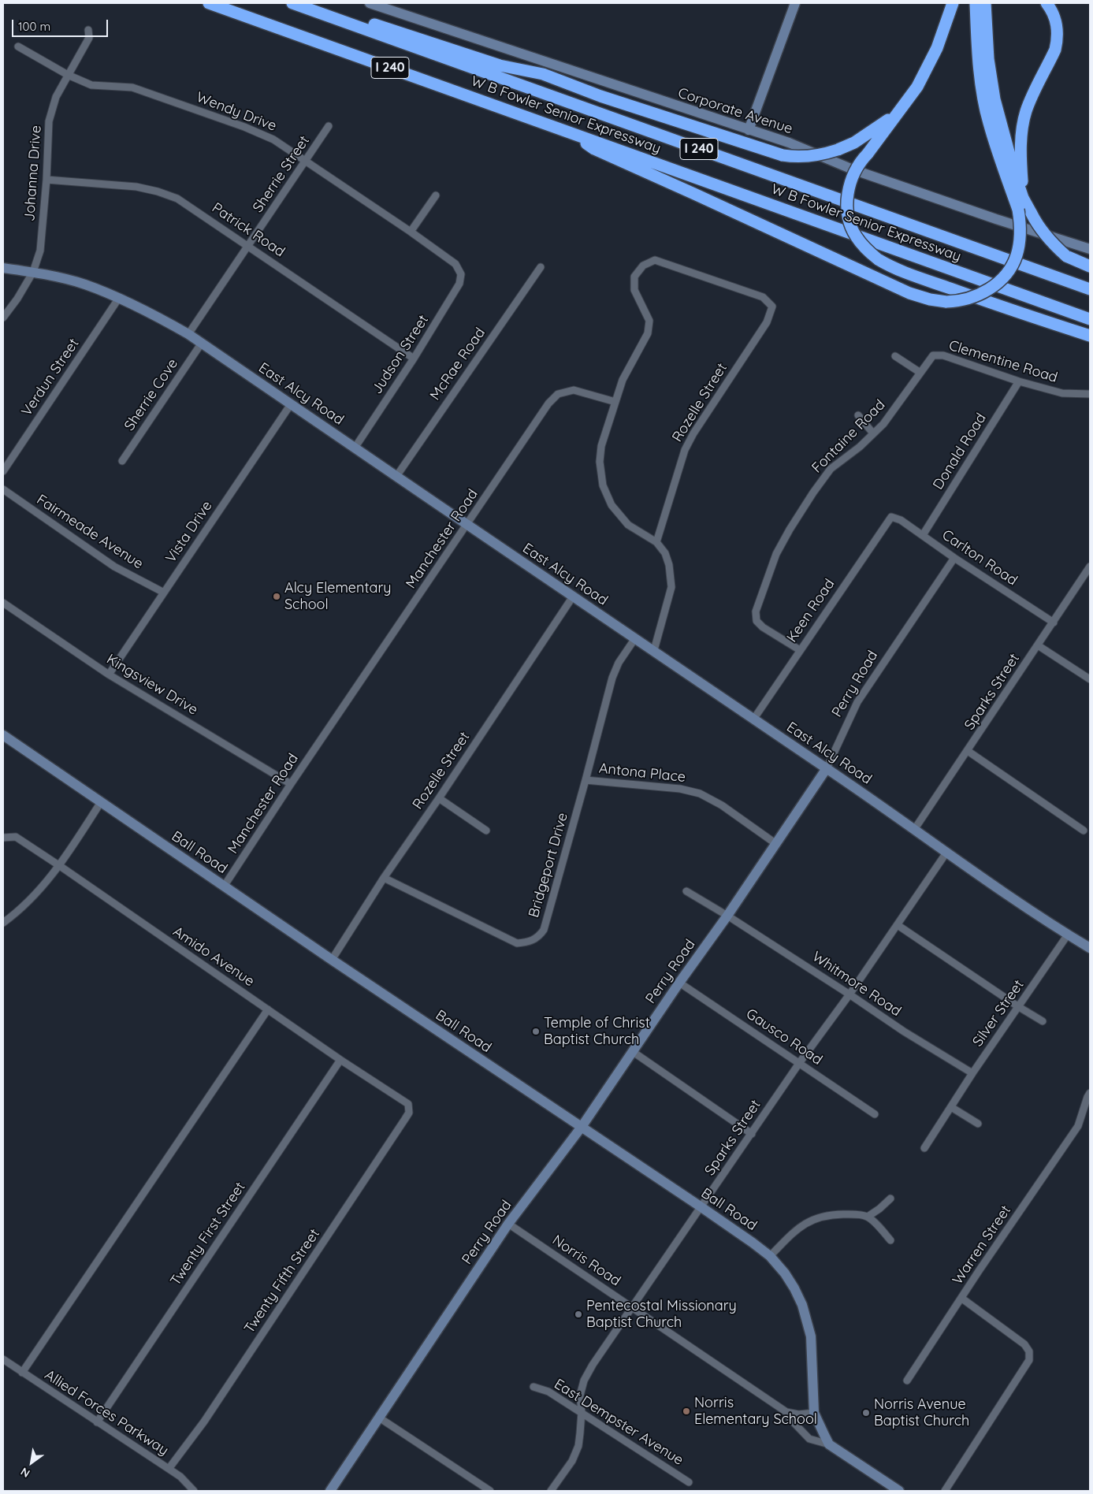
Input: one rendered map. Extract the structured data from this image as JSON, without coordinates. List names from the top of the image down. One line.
{"streets":{"highway":["I 240","W B Fowler Senior Expressway"],"street":["Corporate Avenue","Wendy Drive","Johanna Drive","Sherrie Street","Patrick Road","Judson Street","Clementine Road","McRae Road","Verdun Street","East Alcy Road","Sherrie Cove","Rozelle Street","Fontaine Road","Donald Road","Fairmeade Avenue","Vista Drive","Manchester Road","Carlton Road","Keen Road","Perry Road","Kingsview Drive","Sparks Street","Antona Place","Ball Road","Bridgeport Drive","Amido Avenue","Whitmore Road","Silver Street","Gausco Road","Twenty First Street","Warren Street","Norris Road","Twenty Fifth Street","Allied Forces Parkway","East Dempster Avenue"]},"crossings":[["Wendy Drive","Johanna Drive"],["Wendy Drive","Sherrie Street"],["Wendy Drive","Judson Street"],["Johanna Drive","Patrick Road"],["Johanna Drive","East Alcy Road"],["Sherrie Street","Patrick Road"],["Sherrie Street","East Alcy Road"],["Patrick Road","Judson Street"],["Judson Street","East Alcy Road"],["Clementine Road","Fontaine Road"],["Clementine Road","Donald Road"],["McRae Road","East Alcy Road"],["Verdun Street","East Alcy Road"],["East Alcy Road","Sherrie Cove"],["East Alcy Road","Rozelle Street"],["East Alcy Road","Vista Drive"],["East Alcy Road","Manchester Road"],["East Alcy Road","Keen Road"],["East Alcy Road","Perry Road"],["East Alcy Road","Sparks Street"],["East Alcy Road","Bridgeport Drive"],["East Alcy Road","Silver Street"],["Rozelle Street","Manchester Road"],["Rozelle Street","Ball Road"],["Rozelle Street","Bridgeport Drive"],["Fontaine Road","Keen Road"],["Donald Road","Carlton Road"],["Fairmeade Avenue","Vista Drive"],["Vista Drive","Kingsview Drive"],["Manchester Road","Kingsview Drive"],["Manchester Road","Ball Road"],["Carlton Road","Keen Road"],["Carlton Road","Perry Road"],["Carlton Road","Sparks Street"],["Perry Road","Antona Place"],["Perry Road","Ball Road"],["Perry Road","Whitmore Road"],["Perry Road","Gausco Road"],["Perry Road","Norris Road"],["Sparks Street","Ball Road"],["Sparks Street","Whitmore Road"],["Sparks Street","Gausco Road"],["Sparks Street","Norris Road"],["Sparks Street","East Dempster Avenue"],["Antona Place","Bridgeport Drive"],["Ball Road","Norris Road"],["Amido Avenue","Twenty First Street"],["Amido Avenue","Twenty Fifth Street"],["Whitmore Road","Silver Street"],["Twenty First Street","Allied Forces Parkway"],["Twenty Fifth Street","Allied Forces Parkway"]],"places":["Alcy Elementary School","Temple of Christ Baptist Church","Pentecostal Missionary Baptist Church","Norris Elementary School","Norris Avenue Baptist Church"],"scale_bar":"100 m","north":"bottom left"}
